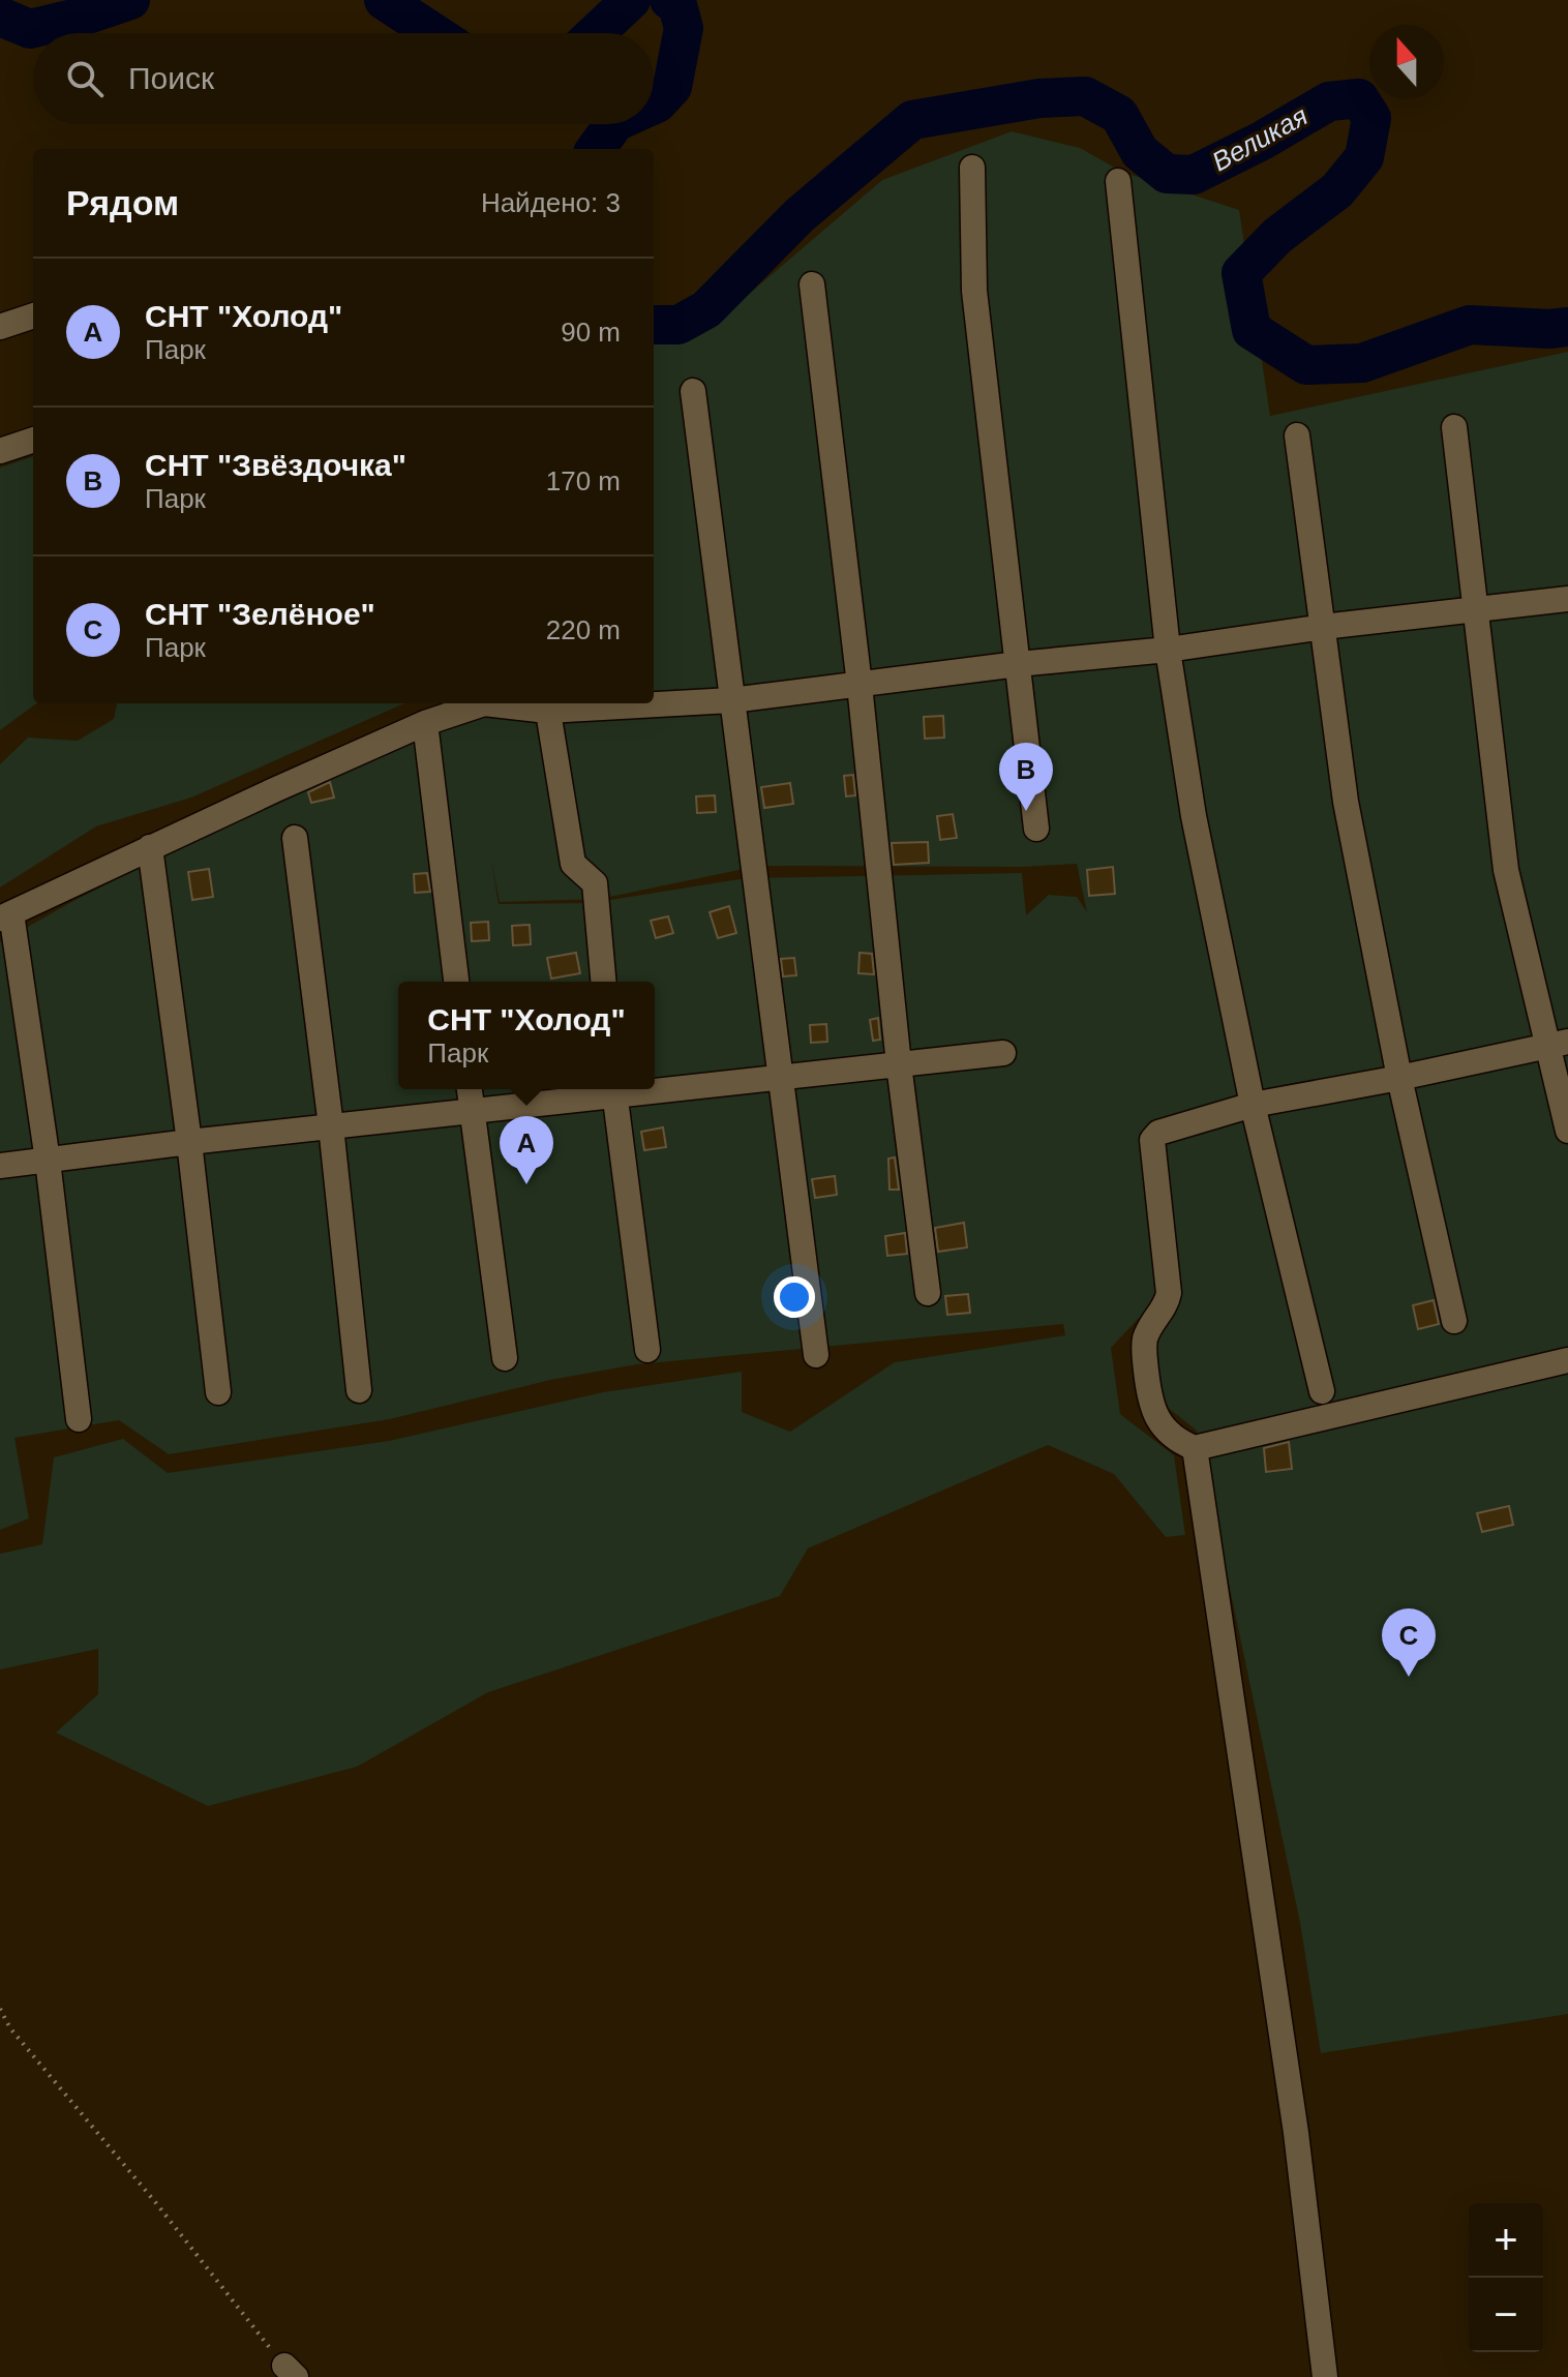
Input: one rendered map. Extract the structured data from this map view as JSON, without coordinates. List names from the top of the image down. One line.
{"water":["Великая"],"north":"top","page":{"search":"Поиск","heading":["Рядом","Найдено: 3"],"list":[{"mark":"A","name":"СНТ \"Холод\"","note":"Парк","value":"90 m"},{"mark":"B","name":"СНТ \"Звёздочка\"","note":"Парк","value":"170 m"},{"mark":"C","name":"СНТ \"Зелёное\"","note":"Парк","value":"220 m"}],"pins":["B","A","C"],"popup":["СНТ \"Холод\"","Парк"],"map_buttons":["+","−"]}}
